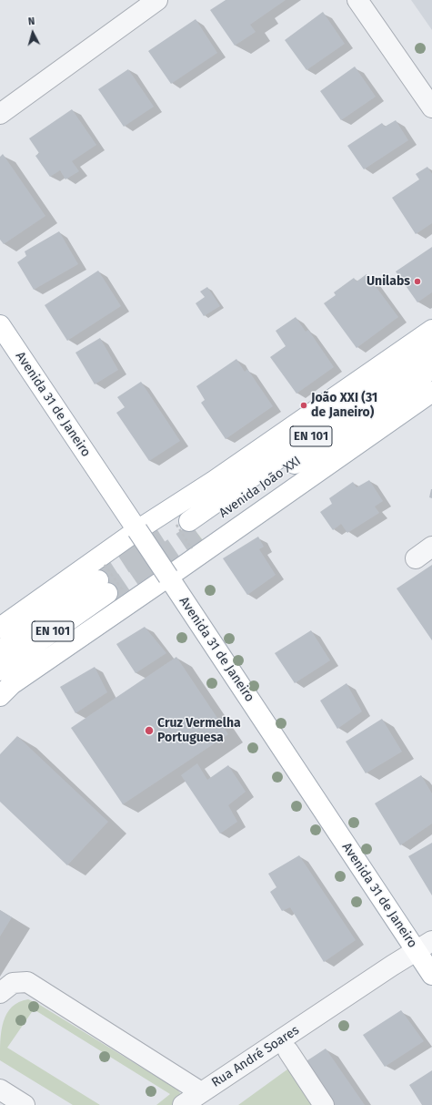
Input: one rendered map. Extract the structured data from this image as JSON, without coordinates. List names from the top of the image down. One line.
{"streets":{"main road":["Avenida 31 de Janeiro","EN 101","Avenida João XXI"],"street":["Rua André Soares"]},"crossings":[["Avenida 31 de Janeiro","Rua André Soares"]],"places":["Unilabs","João XXI (31 de Janeiro)","Cruz Vermelha Portuguesa"],"north":"top"}
